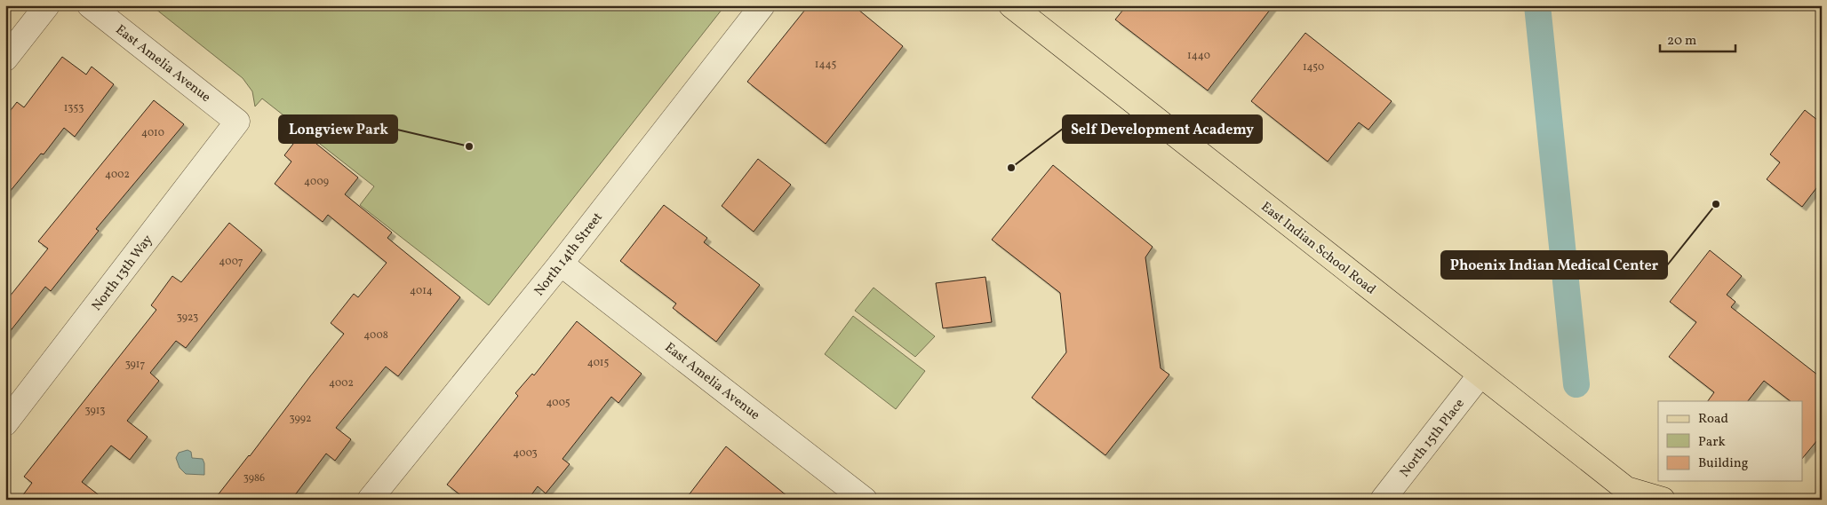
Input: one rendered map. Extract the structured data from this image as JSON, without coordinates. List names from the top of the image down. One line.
{"streets":{"main road":["East Indian School Road"],"street":["East Amelia Avenue","North 14th Street","North 13th Way","North 15th Place"]},"crossings":[["East Amelia Avenue","North 14th Street"],["East Amelia Avenue","North 13th Way"],["East Indian School Road","North 15th Place"]],"places":["Longview Park","Self Development Academy","Phoenix Indian Medical Center"],"house_numbers":["1440","1445","1450","1353","4010","4002","4009","4007","4014","3923","4008","4015","3917","4002","4005","3913","3992","4003","3986"],"legend":["Road","Park","Building"],"scale_bar":"20 m"}
